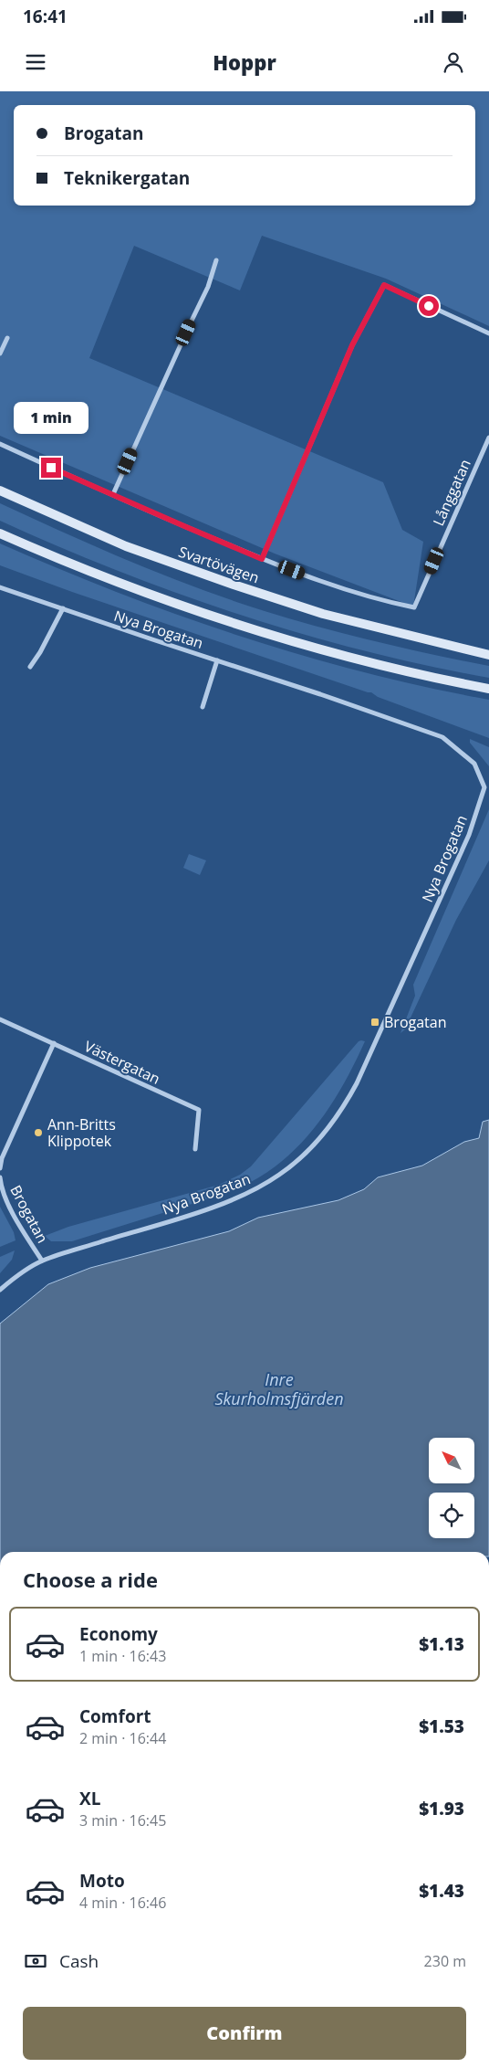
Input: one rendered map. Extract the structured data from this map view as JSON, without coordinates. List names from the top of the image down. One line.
{"streets":{"main road":["Svartövägen"],"street":["Långgatan","Nya Brogatan","Västergatan","Brogatan"]},"crossings":[["Nya Brogatan","Brogatan"]],"water":["Inre Skurholmsfjärden"],"places":{"transit":["Brogatan"],"other":["Ann-Britts Klippotek"]},"north":"top left","page":{"status":"16:41","header":"Hoppr","banner":["Brogatan","Teknikergatan"],"bubble":"1 min","heading":"Choose a ride","list":[{"name":"Economy","note":"1 min · 16:43","value":"$1.13"},{"name":"Comfort","note":"2 min · 16:44","value":"$1.53"},{"name":"XL","note":"3 min · 16:45","value":"$1.93"},{"name":"Moto","note":"4 min · 16:46","value":"$1.43"}],"pay":["Cash","230 m"],"buttons":"Confirm"}}
